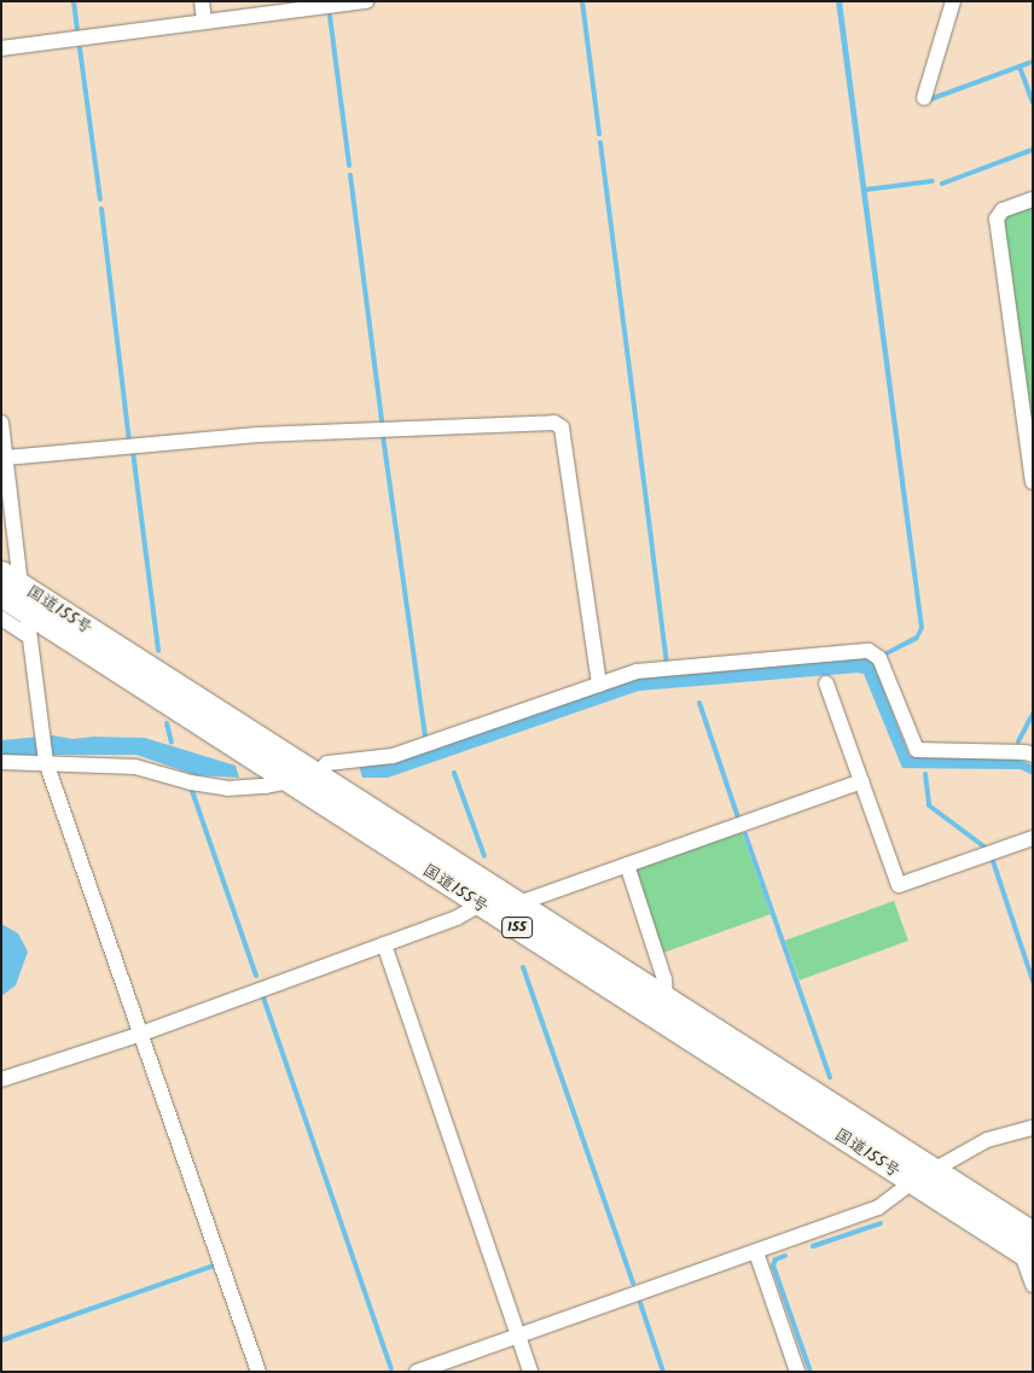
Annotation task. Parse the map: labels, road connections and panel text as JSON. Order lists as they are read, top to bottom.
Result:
{
  "streets": {
    "highway": ["国道155号", "155"]
  }
}
